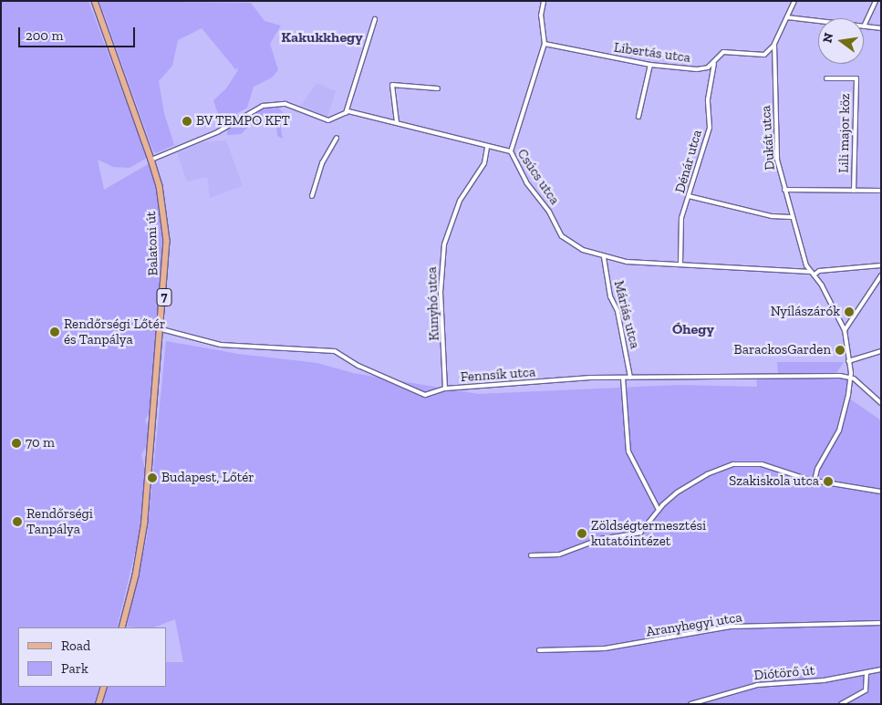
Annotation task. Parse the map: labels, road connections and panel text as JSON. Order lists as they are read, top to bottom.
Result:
{
  "streets": {
    "main road": ["Balatoni út", "7"],
    "street": [
      "Libertás utca",
      "Lili major köz",
      "Dukát utca",
      "Dénár utca",
      "Csúcs utca",
      "Kunyhó utca",
      "Máriás utca",
      "Fennsík utca",
      "Aranyhegyi utca",
      "Diótörő út"
    ]
  },
  "crossings": [
    ["Libertás utca", "Dukát utca"],
    ["Libertás utca", "Dénár utca"],
    ["Dukát utca", "Csúcs utca"],
    ["Dénár utca", "Csúcs utca"],
    ["Csúcs utca", "Balatoni út"],
    ["Csúcs utca", "Kunyhó utca"],
    ["Csúcs utca", "Máriás utca"],
    ["Balatoni út", "Fennsík utca"],
    ["Kunyhó utca", "Fennsík utca"],
    ["Máriás utca", "Fennsík utca"]
  ],
  "districts": ["Kakukkhegy", "Óhegy"],
  "places": [
    "BV TEMPO KFT",
    "Nyílászárók",
    "Rendőrségi Lőtér és Tanpálya",
    "BarackosGarden",
    "70 m",
    "Budapest, Lőtér",
    "Szakiskola utca",
    "Rendőrségi Tanpálya",
    "Zöldségtermesztési kutatóintézet"
  ],
  "legend": ["Road", "Park"],
  "scale_bar": "200 m",
  "north": "left"
}
